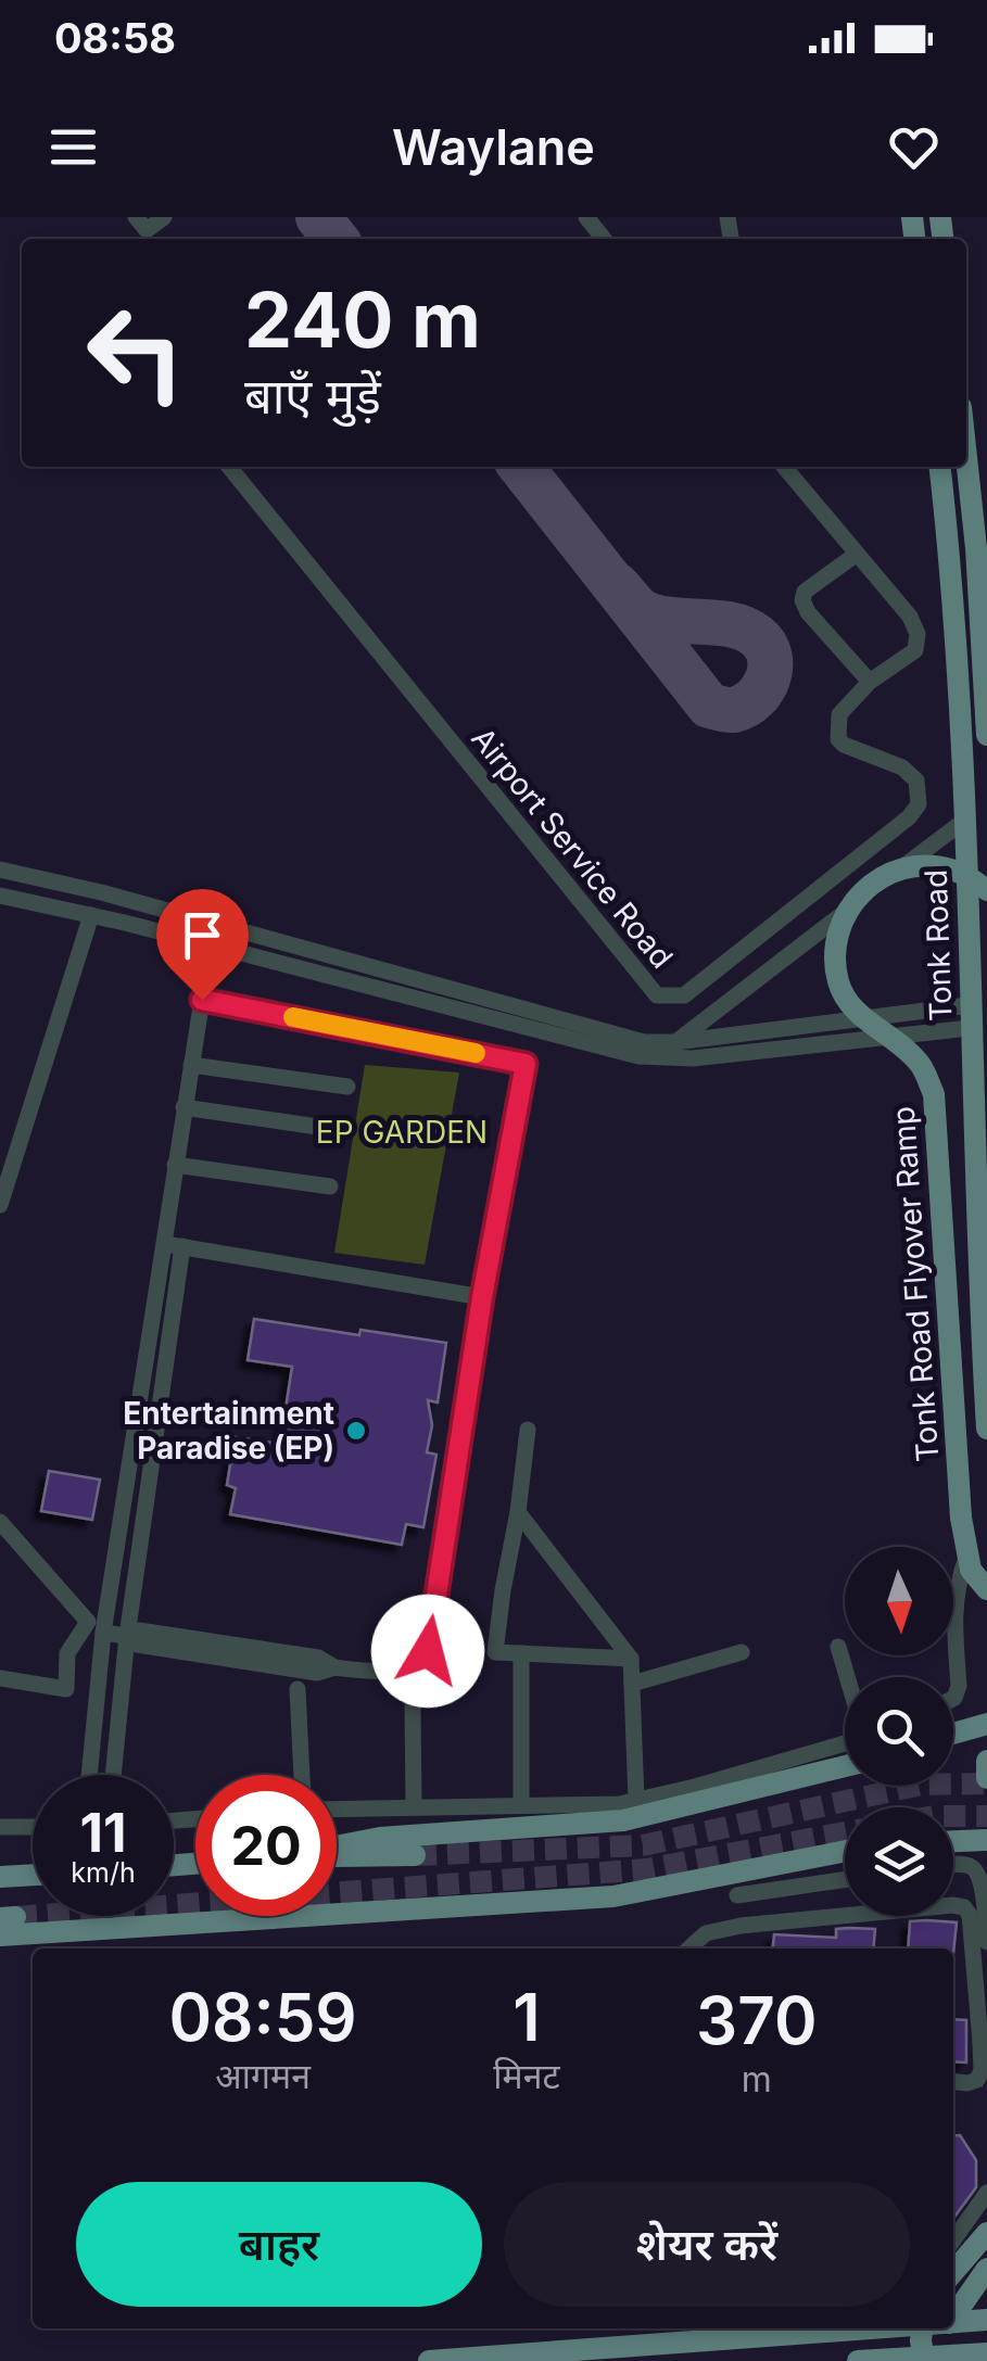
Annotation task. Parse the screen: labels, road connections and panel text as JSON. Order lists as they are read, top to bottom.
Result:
{
  "streets": {
    "main road": ["Tonk Road", "Tonk Road Flyover Ramp"],
    "street": ["Airport Service Road"]
  },
  "parks": ["EP GARDEN"],
  "places": ["Entertainment Paradise (EP)"],
  "north": "bottom",
  "page": {
    "status": "08:58",
    "header": "Waylane",
    "turn": ["240 m", "बाएँ मुड़ें"],
    "speed": "11 km/h",
    "limit": "20",
    "eta": [
      "08:59",
      "आगमन",
      "1",
      "मिनट",
      "370",
      "m"
    ],
    "buttons": ["बाहर", "शेयर करें"]
  }
}
